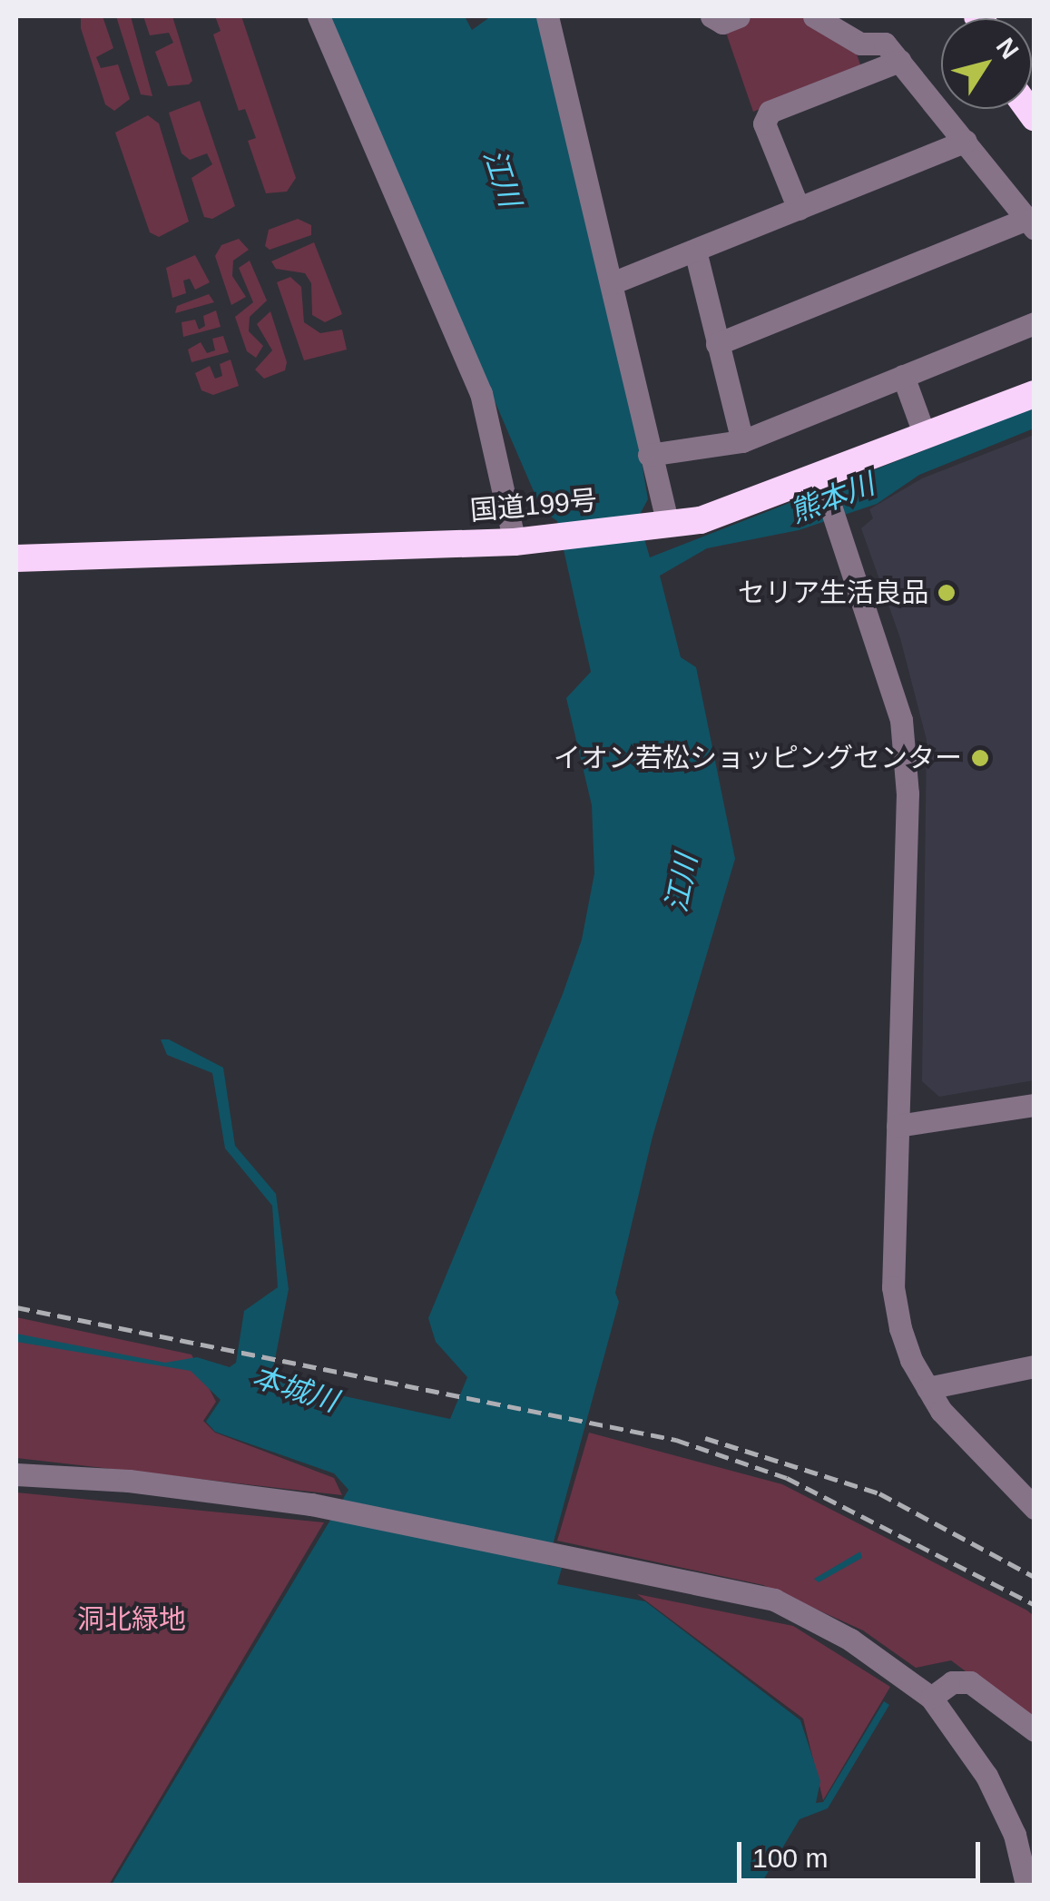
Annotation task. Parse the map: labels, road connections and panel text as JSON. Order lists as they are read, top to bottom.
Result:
{
  "streets": {
    "highway": ["国道199号"]
  },
  "water": ["江川", "熊本川", "本城川"],
  "parks": ["洞北緑地"],
  "places": ["セリア生活良品", "イオン若松ショッピングセンター"],
  "scale_bar": "100 m",
  "north": "top right"
}
